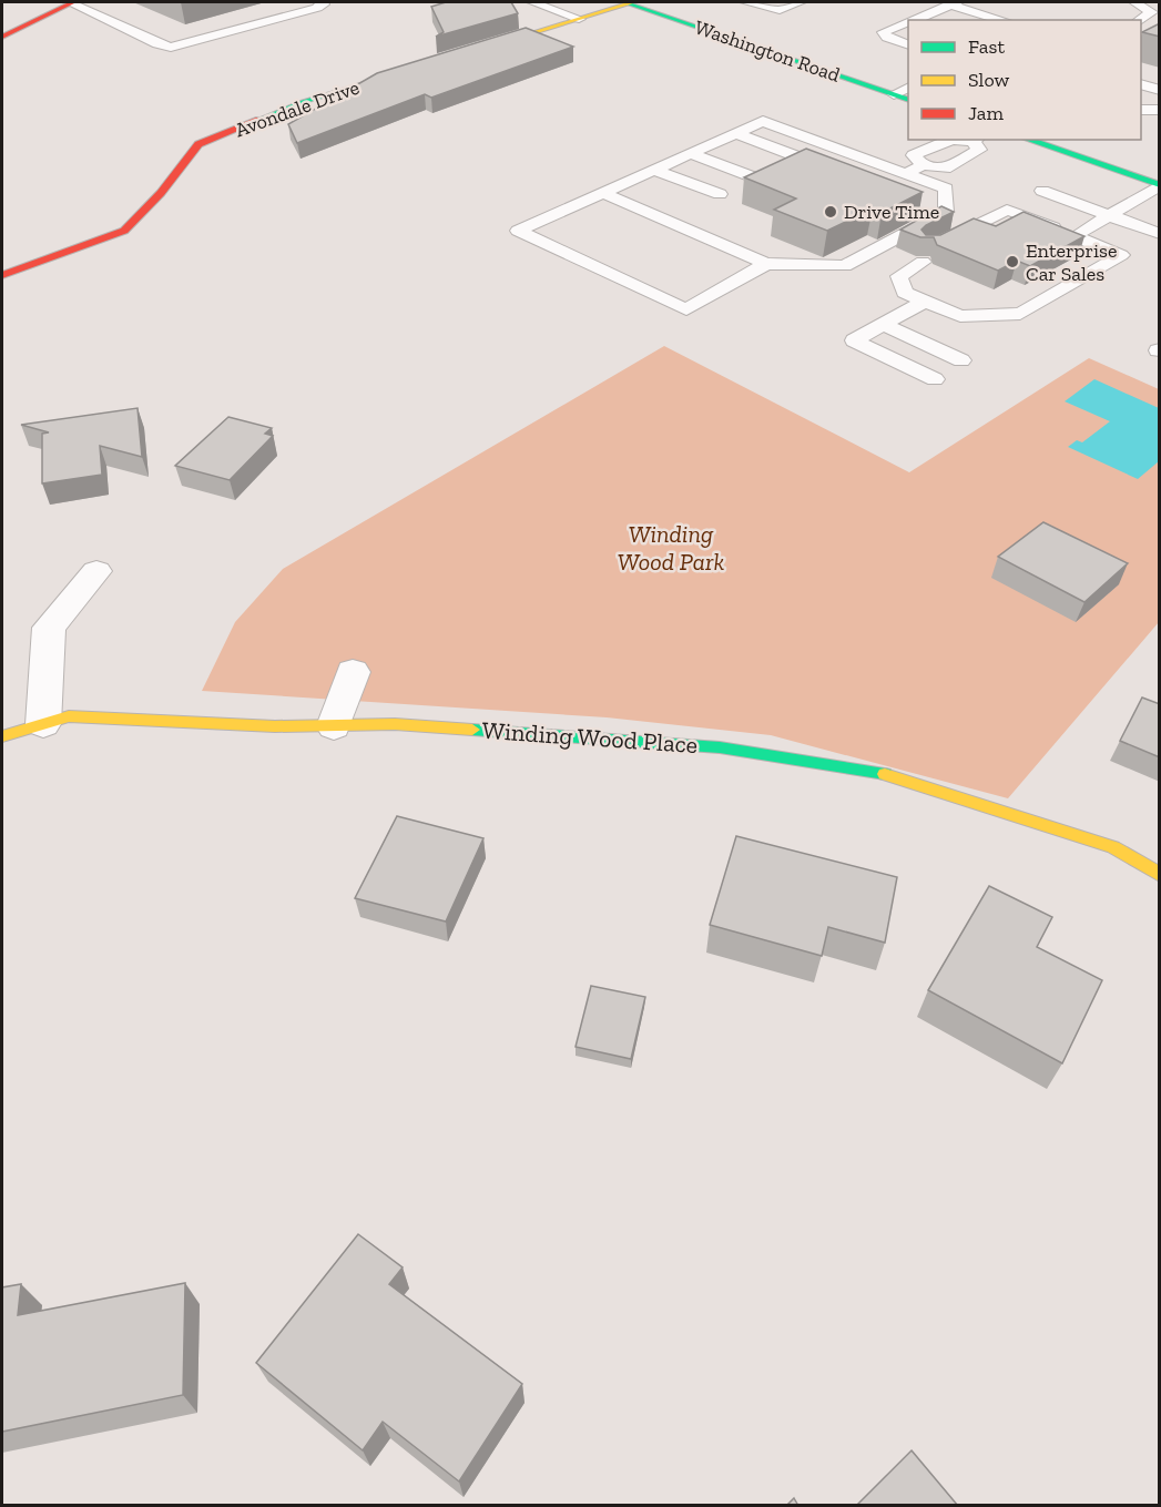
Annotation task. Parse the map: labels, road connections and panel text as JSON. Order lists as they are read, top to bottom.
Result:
{
  "streets": {
    "street": ["Washington Road", "Avondale Drive", "Winding Wood Place"]
  },
  "parks": ["Winding Wood Park"],
  "places": ["Drive Time", "Enterprise Car Sales"],
  "legend": ["Fast", "Slow", "Jam"]
}
